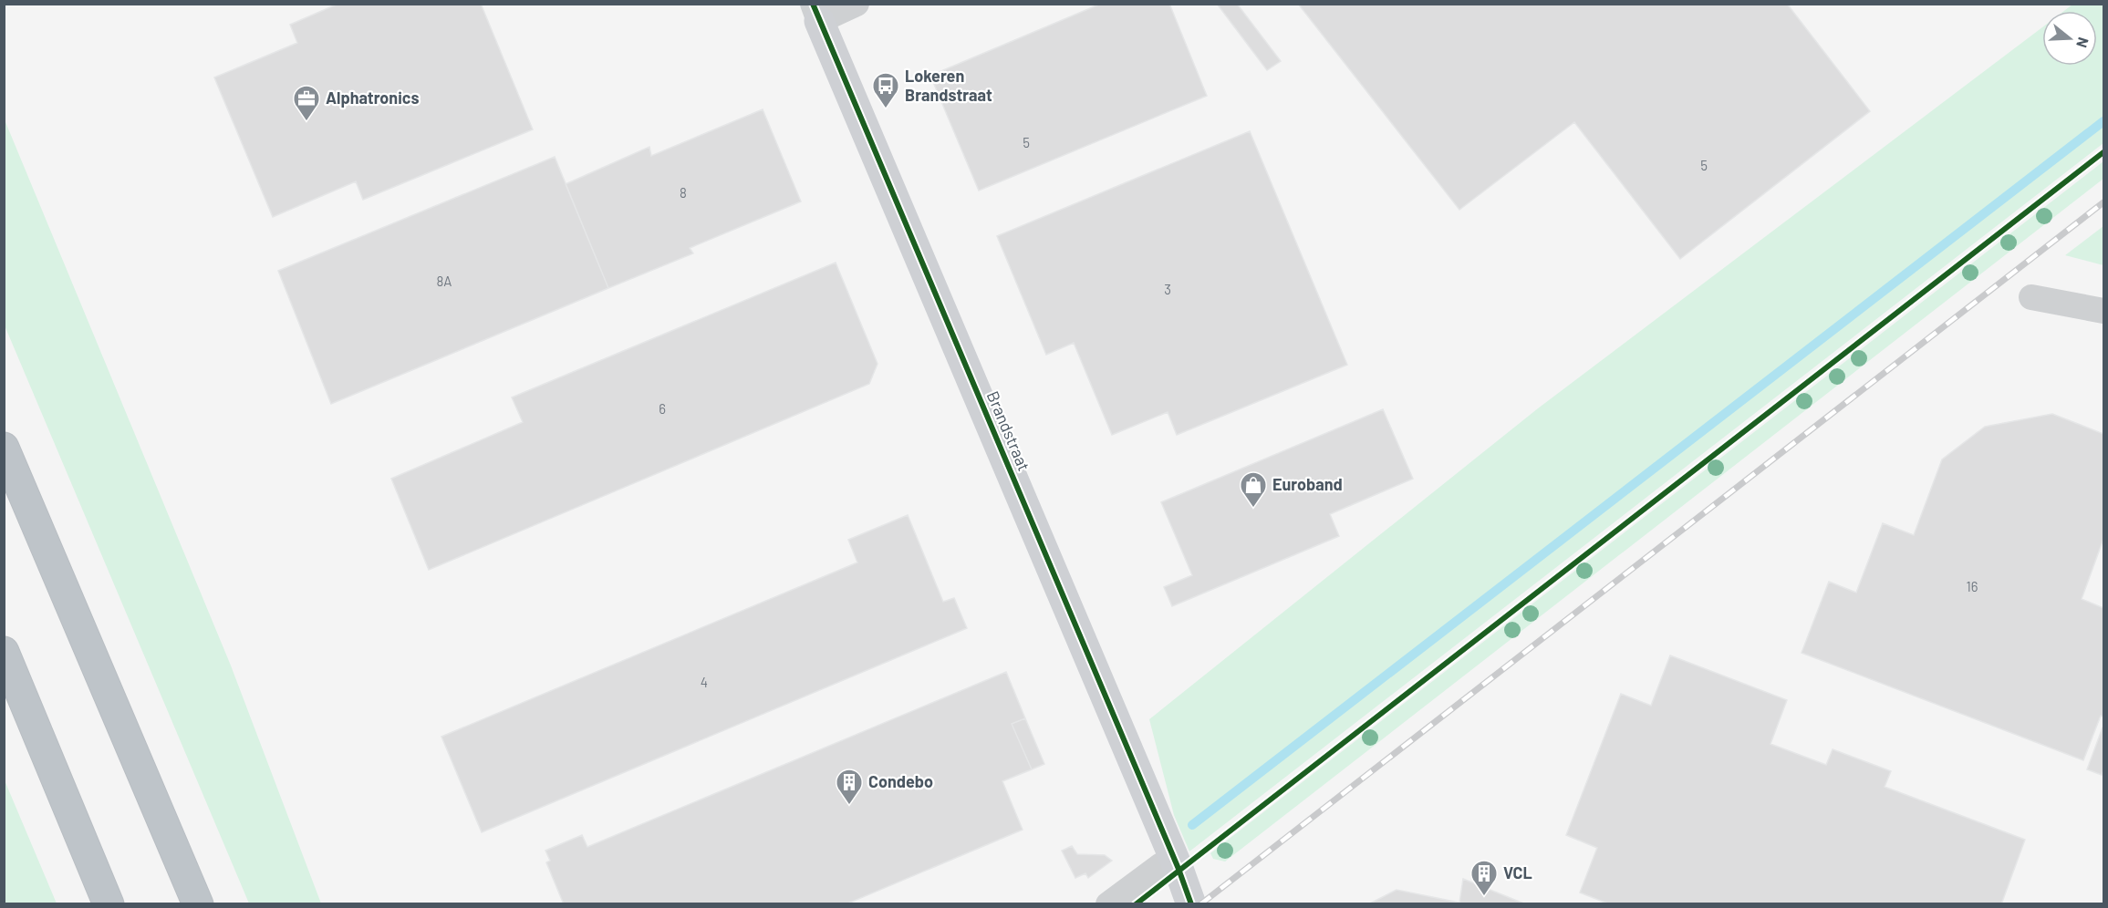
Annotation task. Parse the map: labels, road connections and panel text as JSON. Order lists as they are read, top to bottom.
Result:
{
  "streets": {
    "street": ["Brandstraat"]
  },
  "places": {
    "bus stop": ["Lokeren Brandstraat"],
    "office": ["Alphatronics"],
    "shop": ["Euroband"],
    "building": ["Condebo", "VCL"]
  },
  "house_numbers": [
    "5",
    "5",
    "8",
    "8A",
    "3",
    "6",
    "16",
    "4"
  ],
  "north": "right"
}
